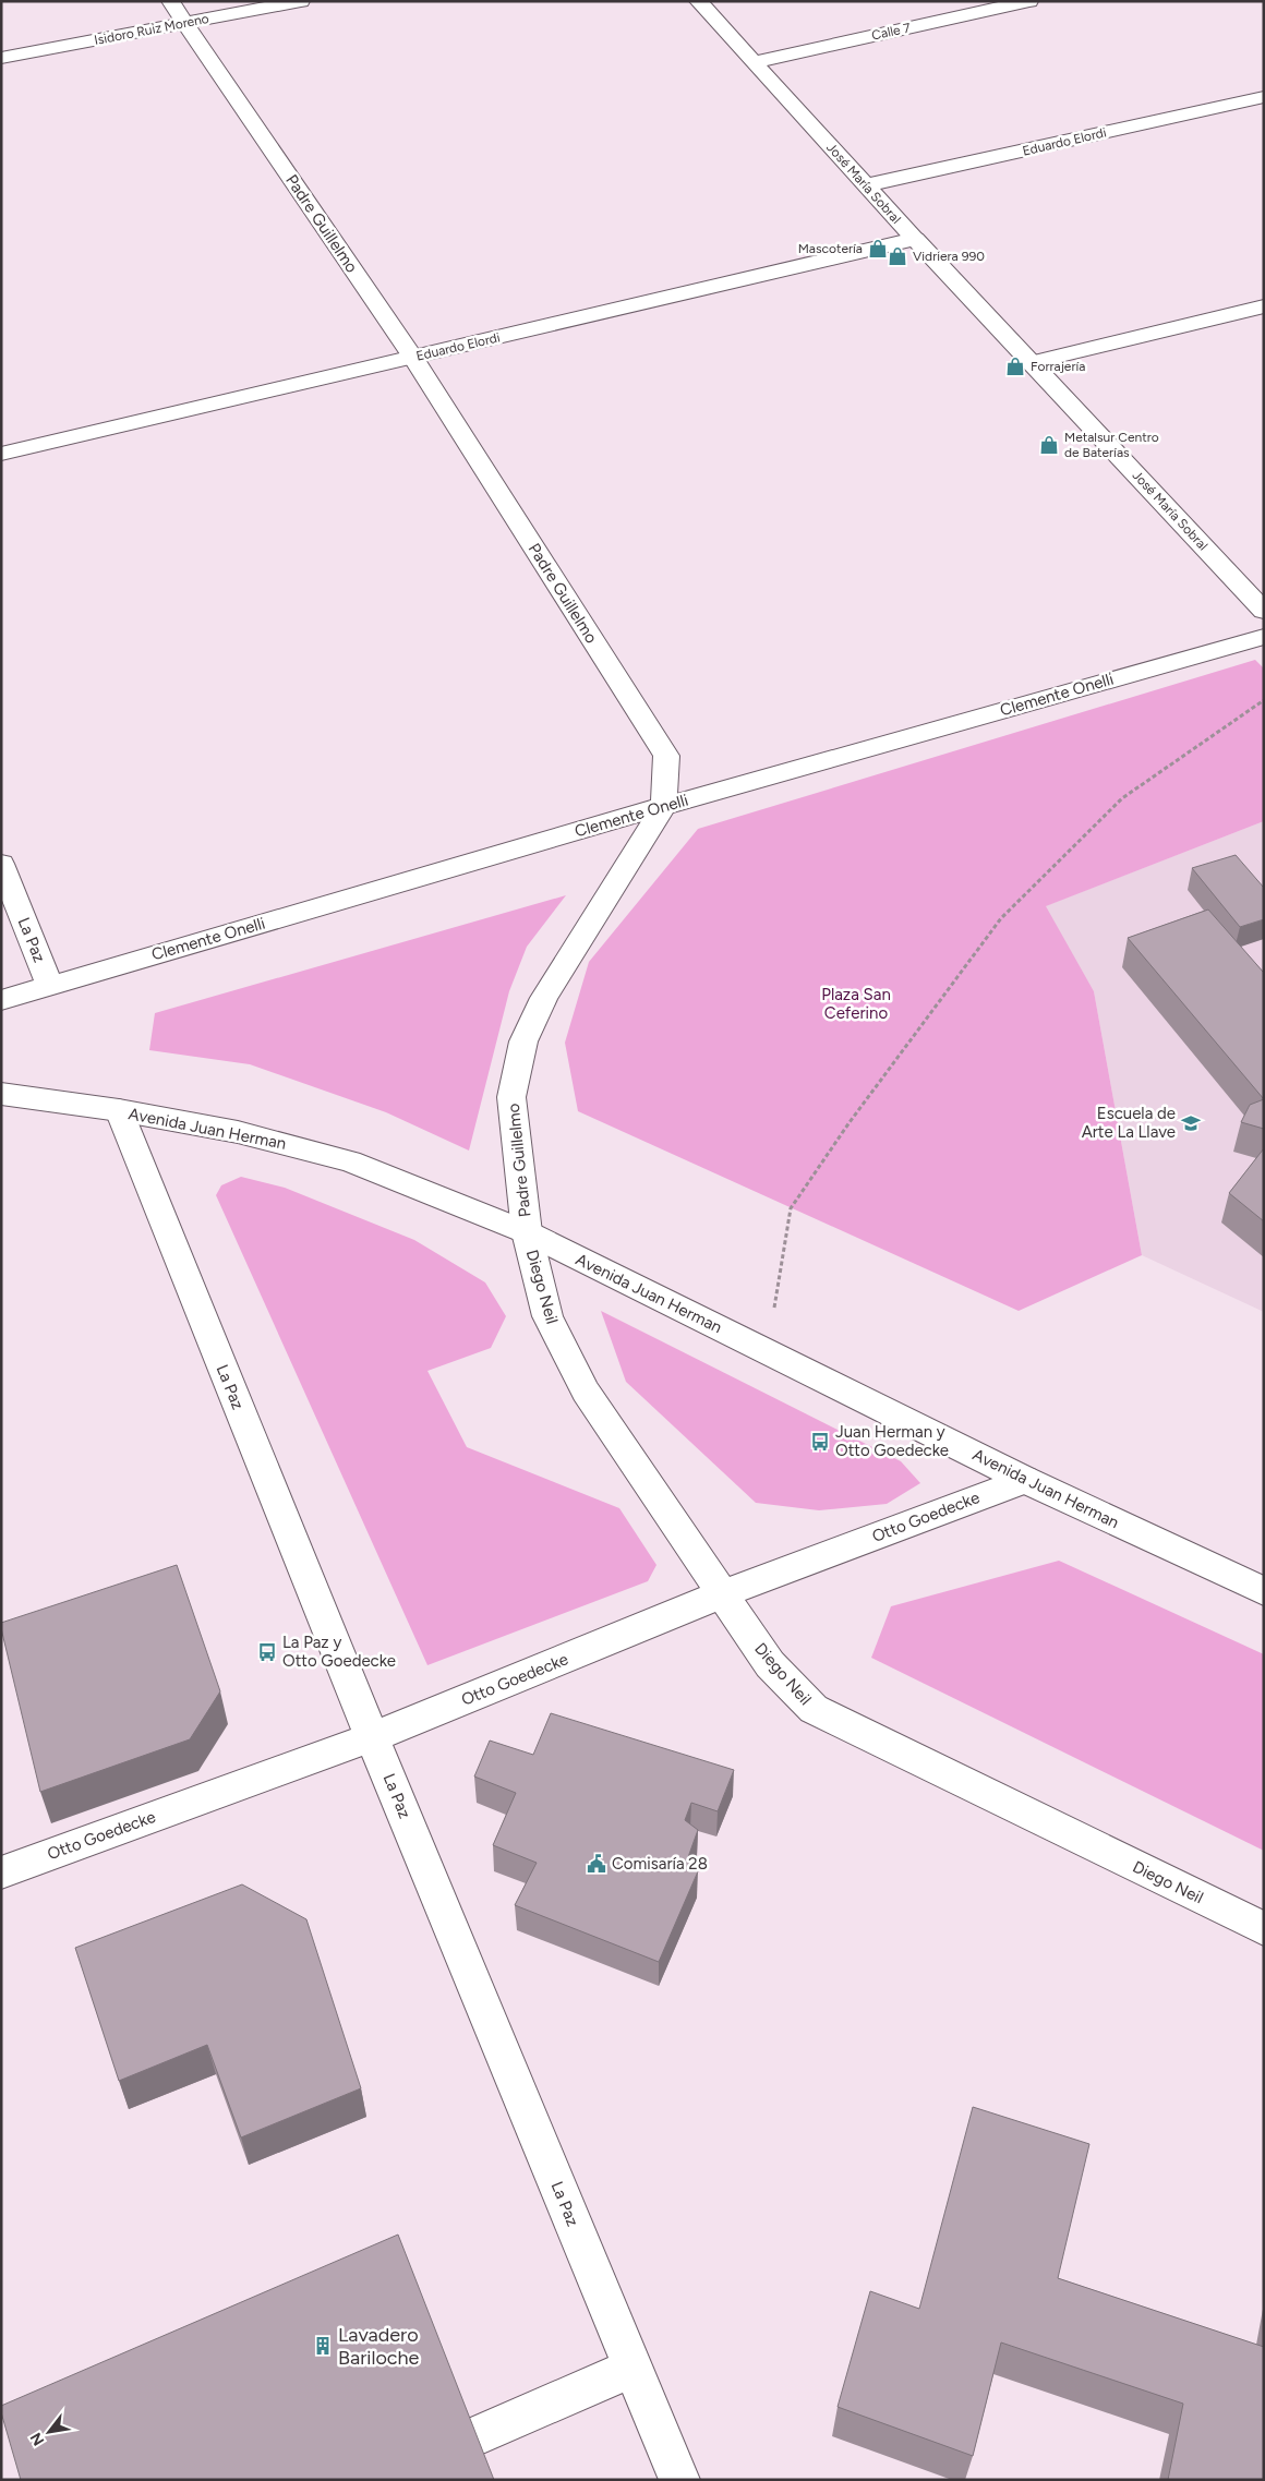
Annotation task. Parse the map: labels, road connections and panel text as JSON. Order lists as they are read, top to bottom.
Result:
{
  "streets": {
    "street": [
      "Isidoro Ruiz Moreno",
      "Calle 7",
      "Eduardo Elordi",
      "José María Sobral",
      "Padre Guillelmo",
      "Clemente Onelli",
      "La Paz",
      "Avenida Juan Herman",
      "Diego Neil",
      "Otto Goedecke"
    ]
  },
  "crossings": [
    ["Isidoro Ruiz Moreno", "Padre Guillelmo"],
    ["Calle 7", "José María Sobral"],
    ["Eduardo Elordi", "José María Sobral"],
    ["Eduardo Elordi", "Padre Guillelmo"],
    ["Padre Guillelmo", "Clemente Onelli"],
    ["Padre Guillelmo", "Avenida Juan Herman"],
    ["Padre Guillelmo", "Diego Neil"],
    ["Clemente Onelli", "La Paz"],
    ["La Paz", "Avenida Juan Herman"],
    ["La Paz", "Otto Goedecke"],
    ["Avenida Juan Herman", "Diego Neil"],
    ["Avenida Juan Herman", "Otto Goedecke"],
    ["Diego Neil", "Otto Goedecke"]
  ],
  "parks": ["Plaza San Ceferino"],
  "places": {
    "shop": [
      "Mascotería",
      "Vidriera 990",
      "Forrajería",
      "Metalsur Centro de Baterías"
    ],
    "school or university": ["Escuela de Arte La Llave"],
    "bus stop": ["Juan Herman y Otto Goedecke", "La Paz y Otto Goedecke"],
    "public building": ["Comisaría 28"],
    "building": ["Lavadero Bariloche"]
  },
  "north": "bottom left"
}
